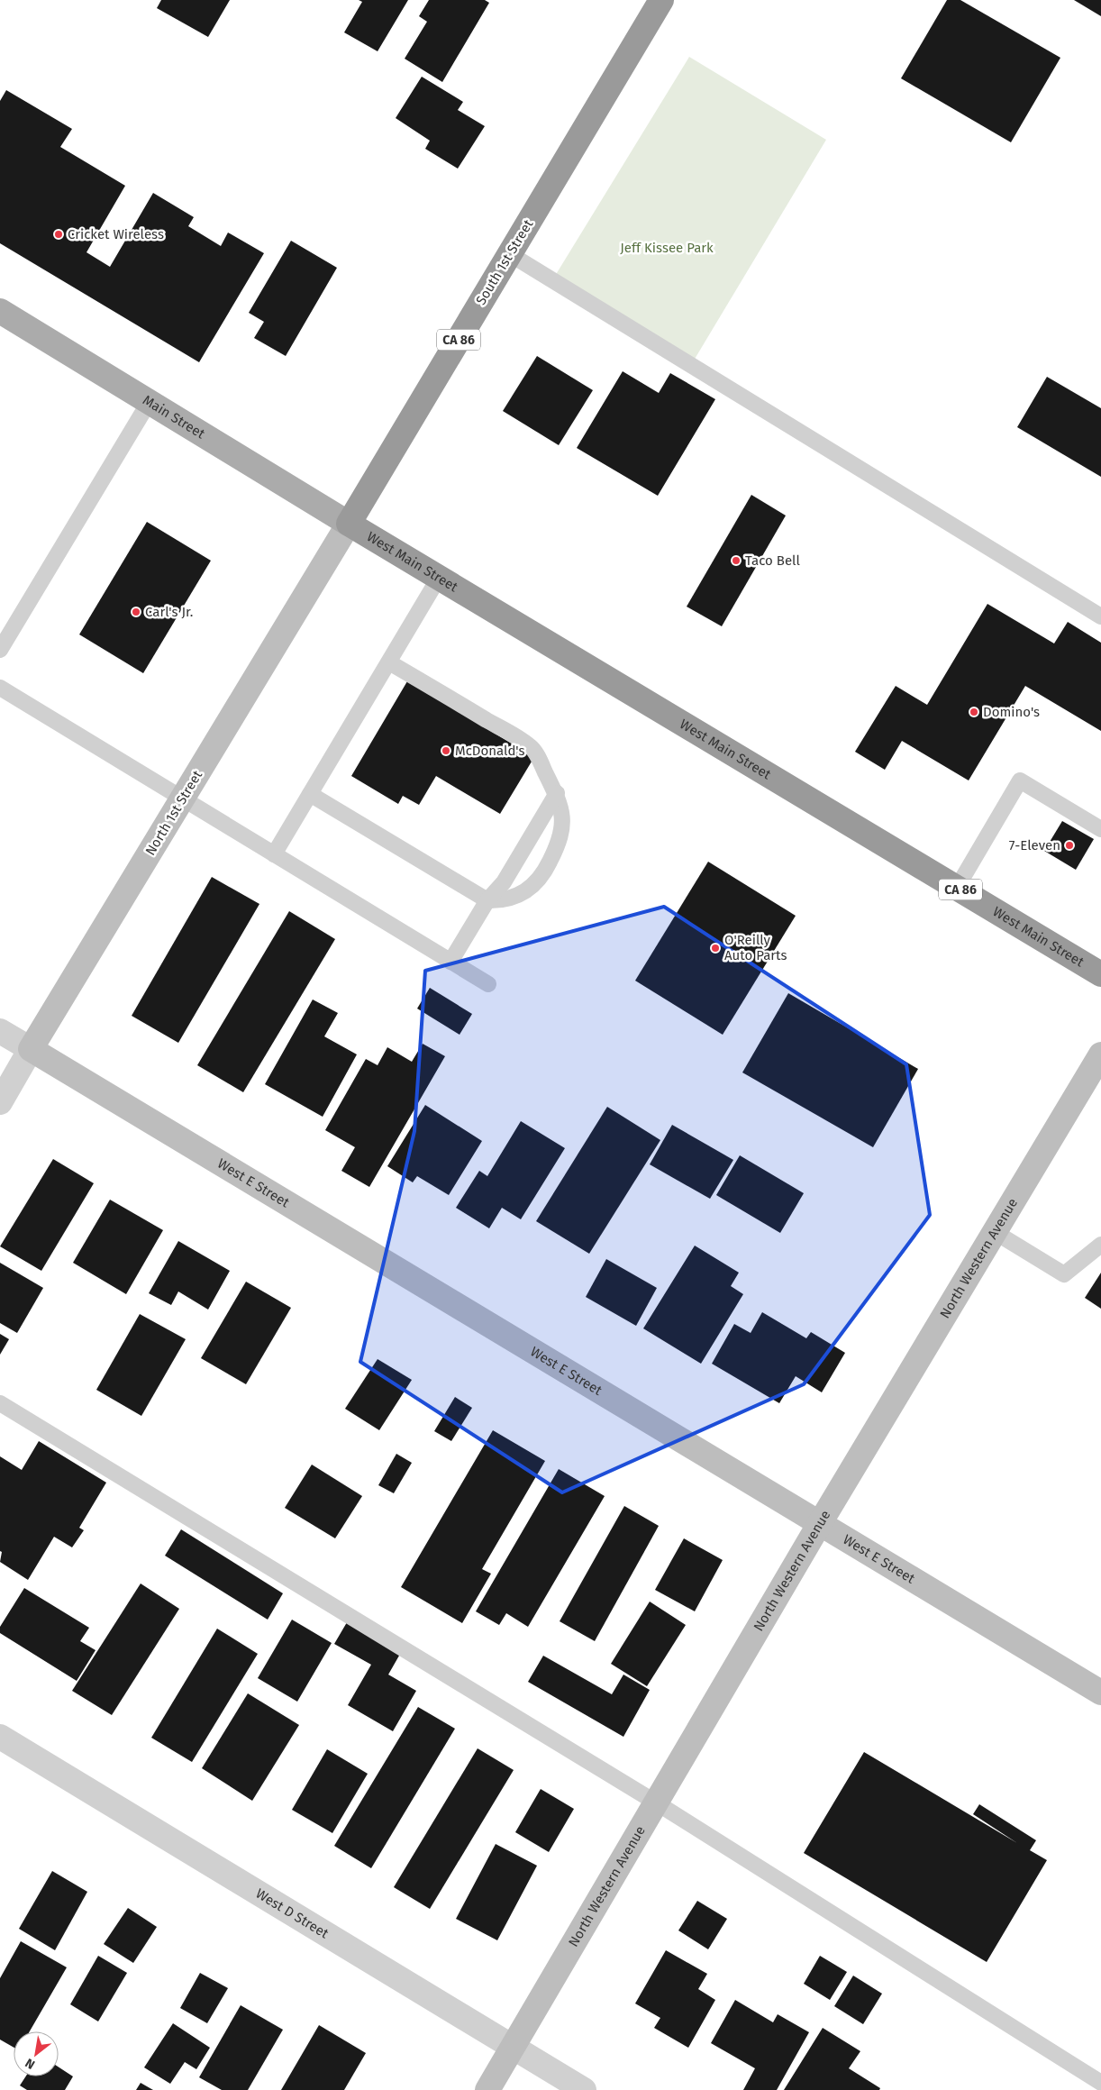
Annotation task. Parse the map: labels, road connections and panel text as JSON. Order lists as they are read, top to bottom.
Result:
{
  "streets": {
    "highway": ["South 1st Street", "CA 86", "West Main Street"],
    "main road": ["Main Street"],
    "street": [
      "North 1st Street",
      "West E Street",
      "North Western Avenue",
      "West D Street"
    ]
  },
  "crossings": [
    ["South 1st Street", "Main Street"],
    ["South 1st Street", "West Main Street"],
    ["South 1st Street", "North 1st Street"],
    ["Main Street", "West Main Street"],
    ["Main Street", "North 1st Street"],
    ["West Main Street", "North 1st Street"],
    ["North 1st Street", "West E Street"],
    ["West E Street", "North Western Avenue"],
    ["North Western Avenue", "West D Street"]
  ],
  "parks": ["Jeff Kissee Park"],
  "places": [
    "Cricket Wireless",
    "Taco Bell",
    "Carl's Jr.",
    "Domino's",
    "McDonald's",
    "7-Eleven",
    "O'Reilly Auto Parts"
  ],
  "north": "bottom left"
}
